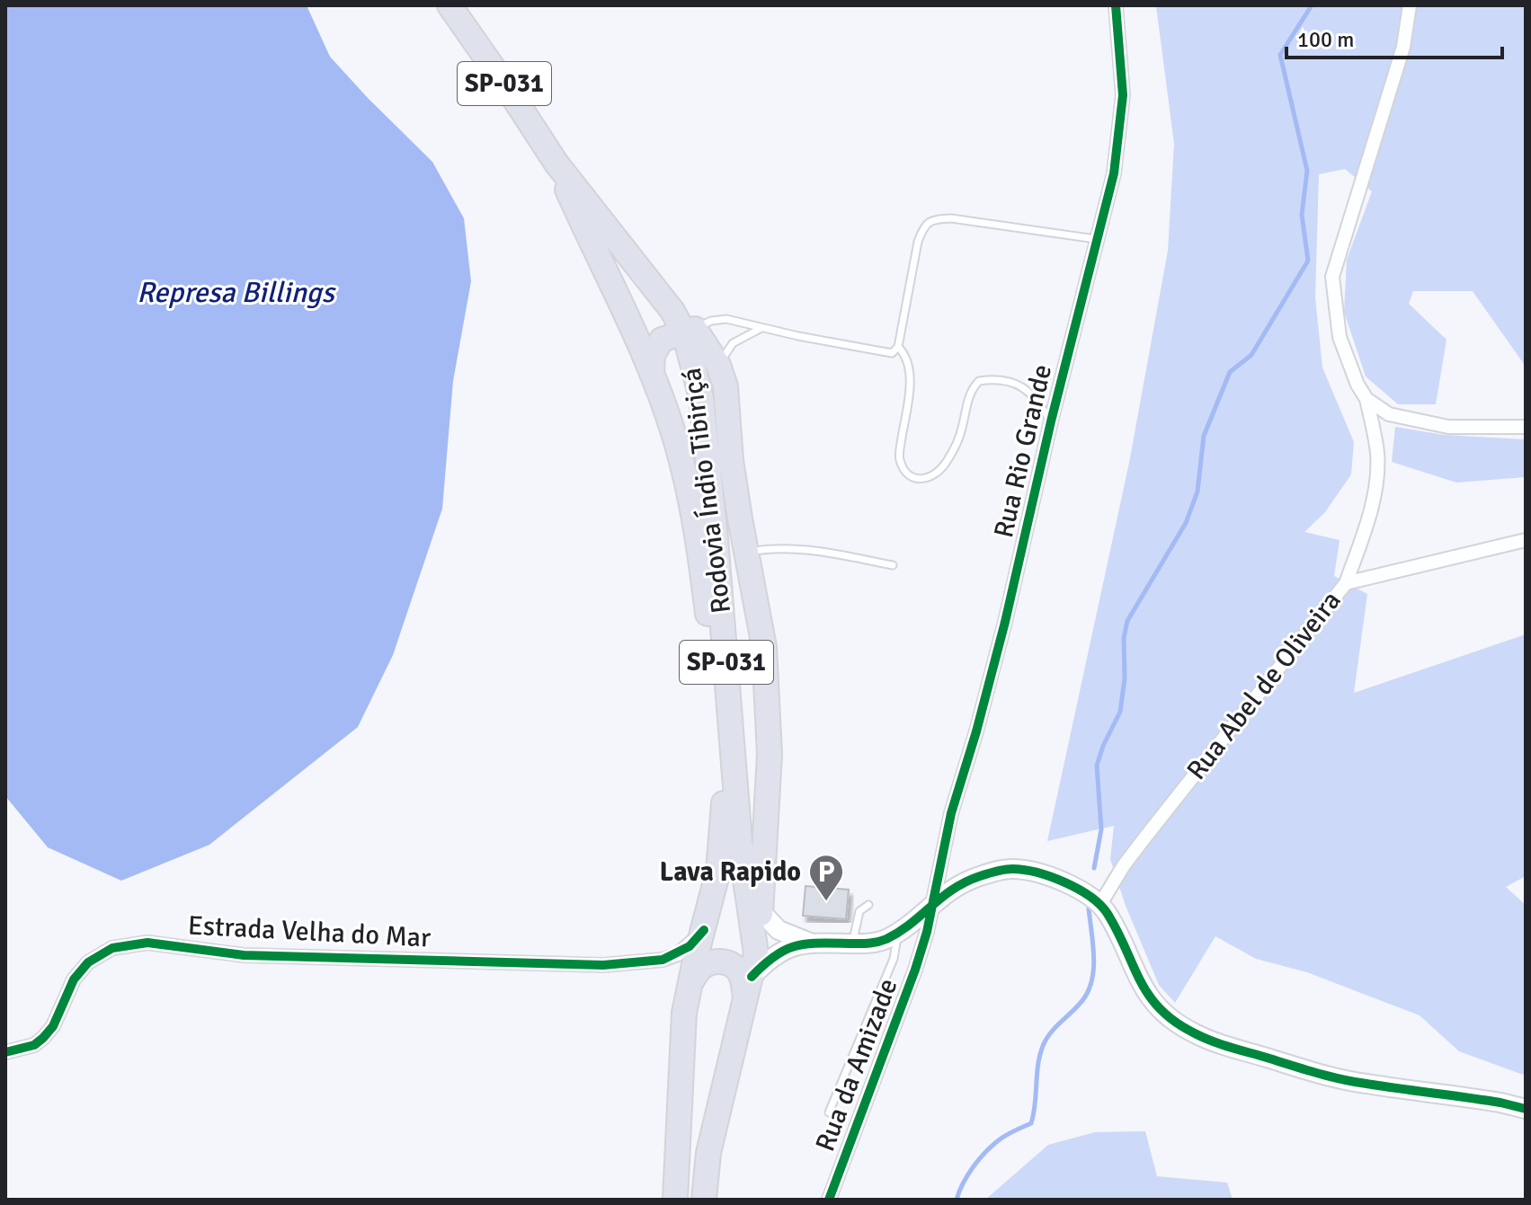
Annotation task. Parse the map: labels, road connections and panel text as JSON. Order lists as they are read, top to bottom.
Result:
{
  "streets": {
    "highway": ["SP-031", "Rodovia Índio Tibiriçá"],
    "street": [
      "Rua Rio Grande",
      "Rua Abel de Oliveira",
      "Estrada Velha do Mar",
      "Rua da Amizade"
    ]
  },
  "crossings": [
    ["Rua Rio Grande", "Rua da Amizade"]
  ],
  "water": ["Represa Billings"],
  "places": {
    "parking": ["Lava Rapido"]
  },
  "scale_bar": "100 m"
}
